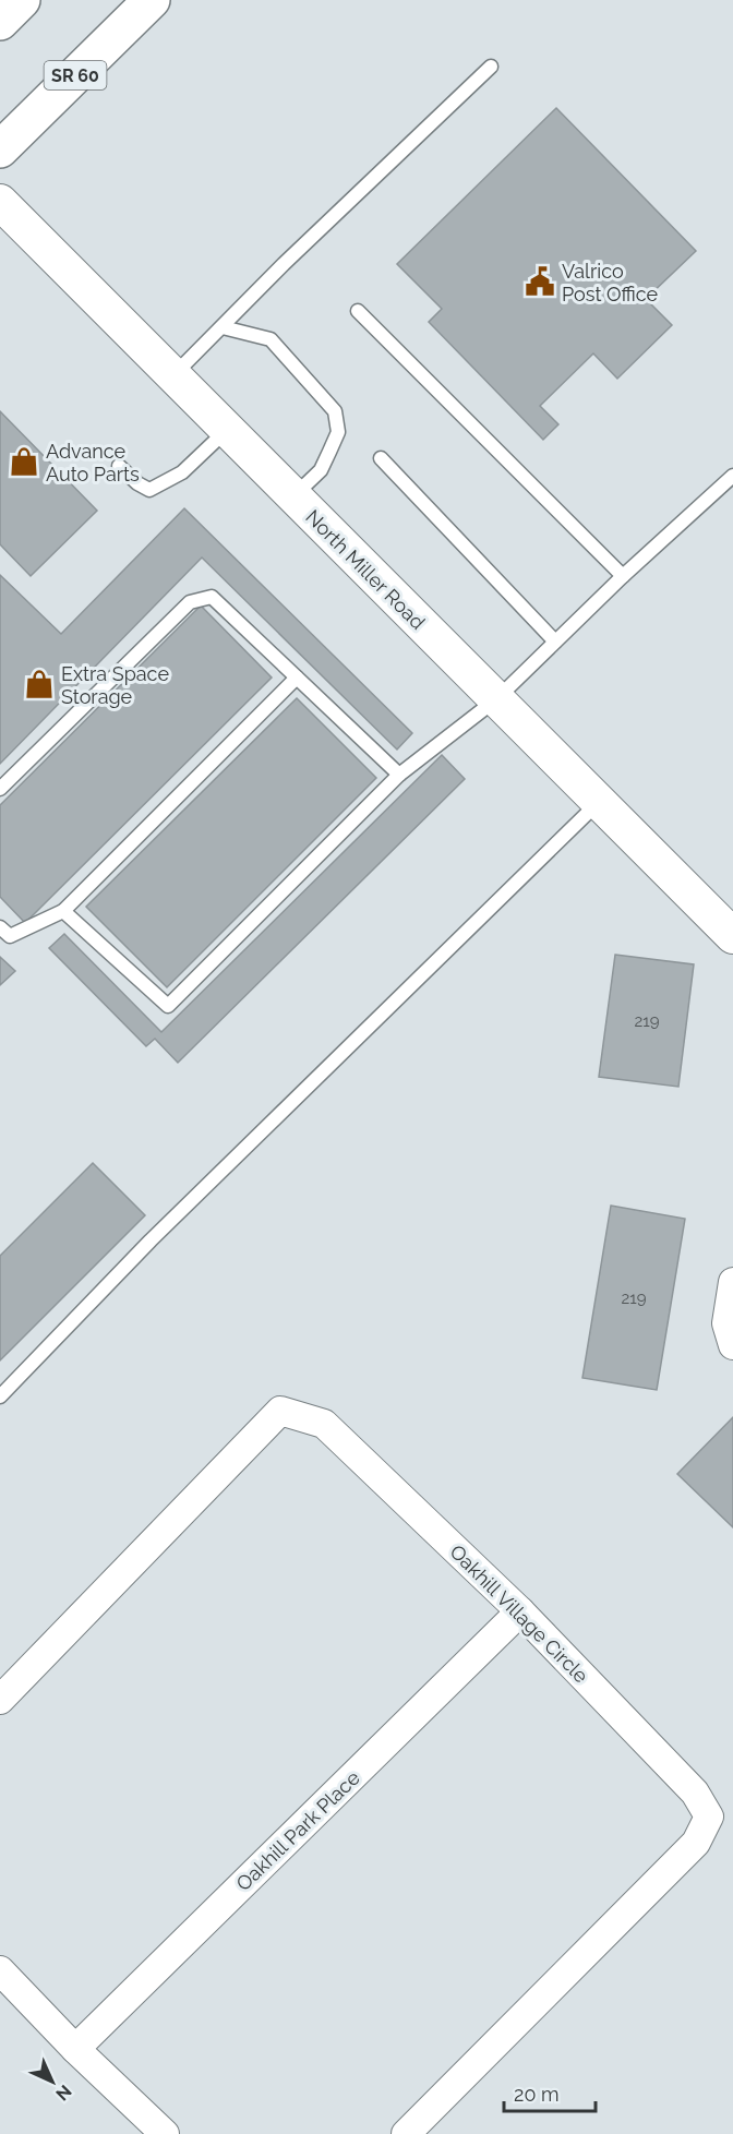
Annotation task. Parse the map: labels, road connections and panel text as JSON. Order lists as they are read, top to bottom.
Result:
{
  "streets": {
    "highway": ["SR 60"],
    "street": ["North Miller Road", "Oakhill Village Circle", "Oakhill Park Place"]
  },
  "crossings": [
    ["Oakhill Village Circle", "Oakhill Park Place"]
  ],
  "places": {
    "public building": ["Valrico Post Office"],
    "shop": ["Advance Auto Parts", "Extra Space Storage"]
  },
  "house_numbers": ["219", "219"],
  "scale_bar": "20 m",
  "north": "bottom right"
}
